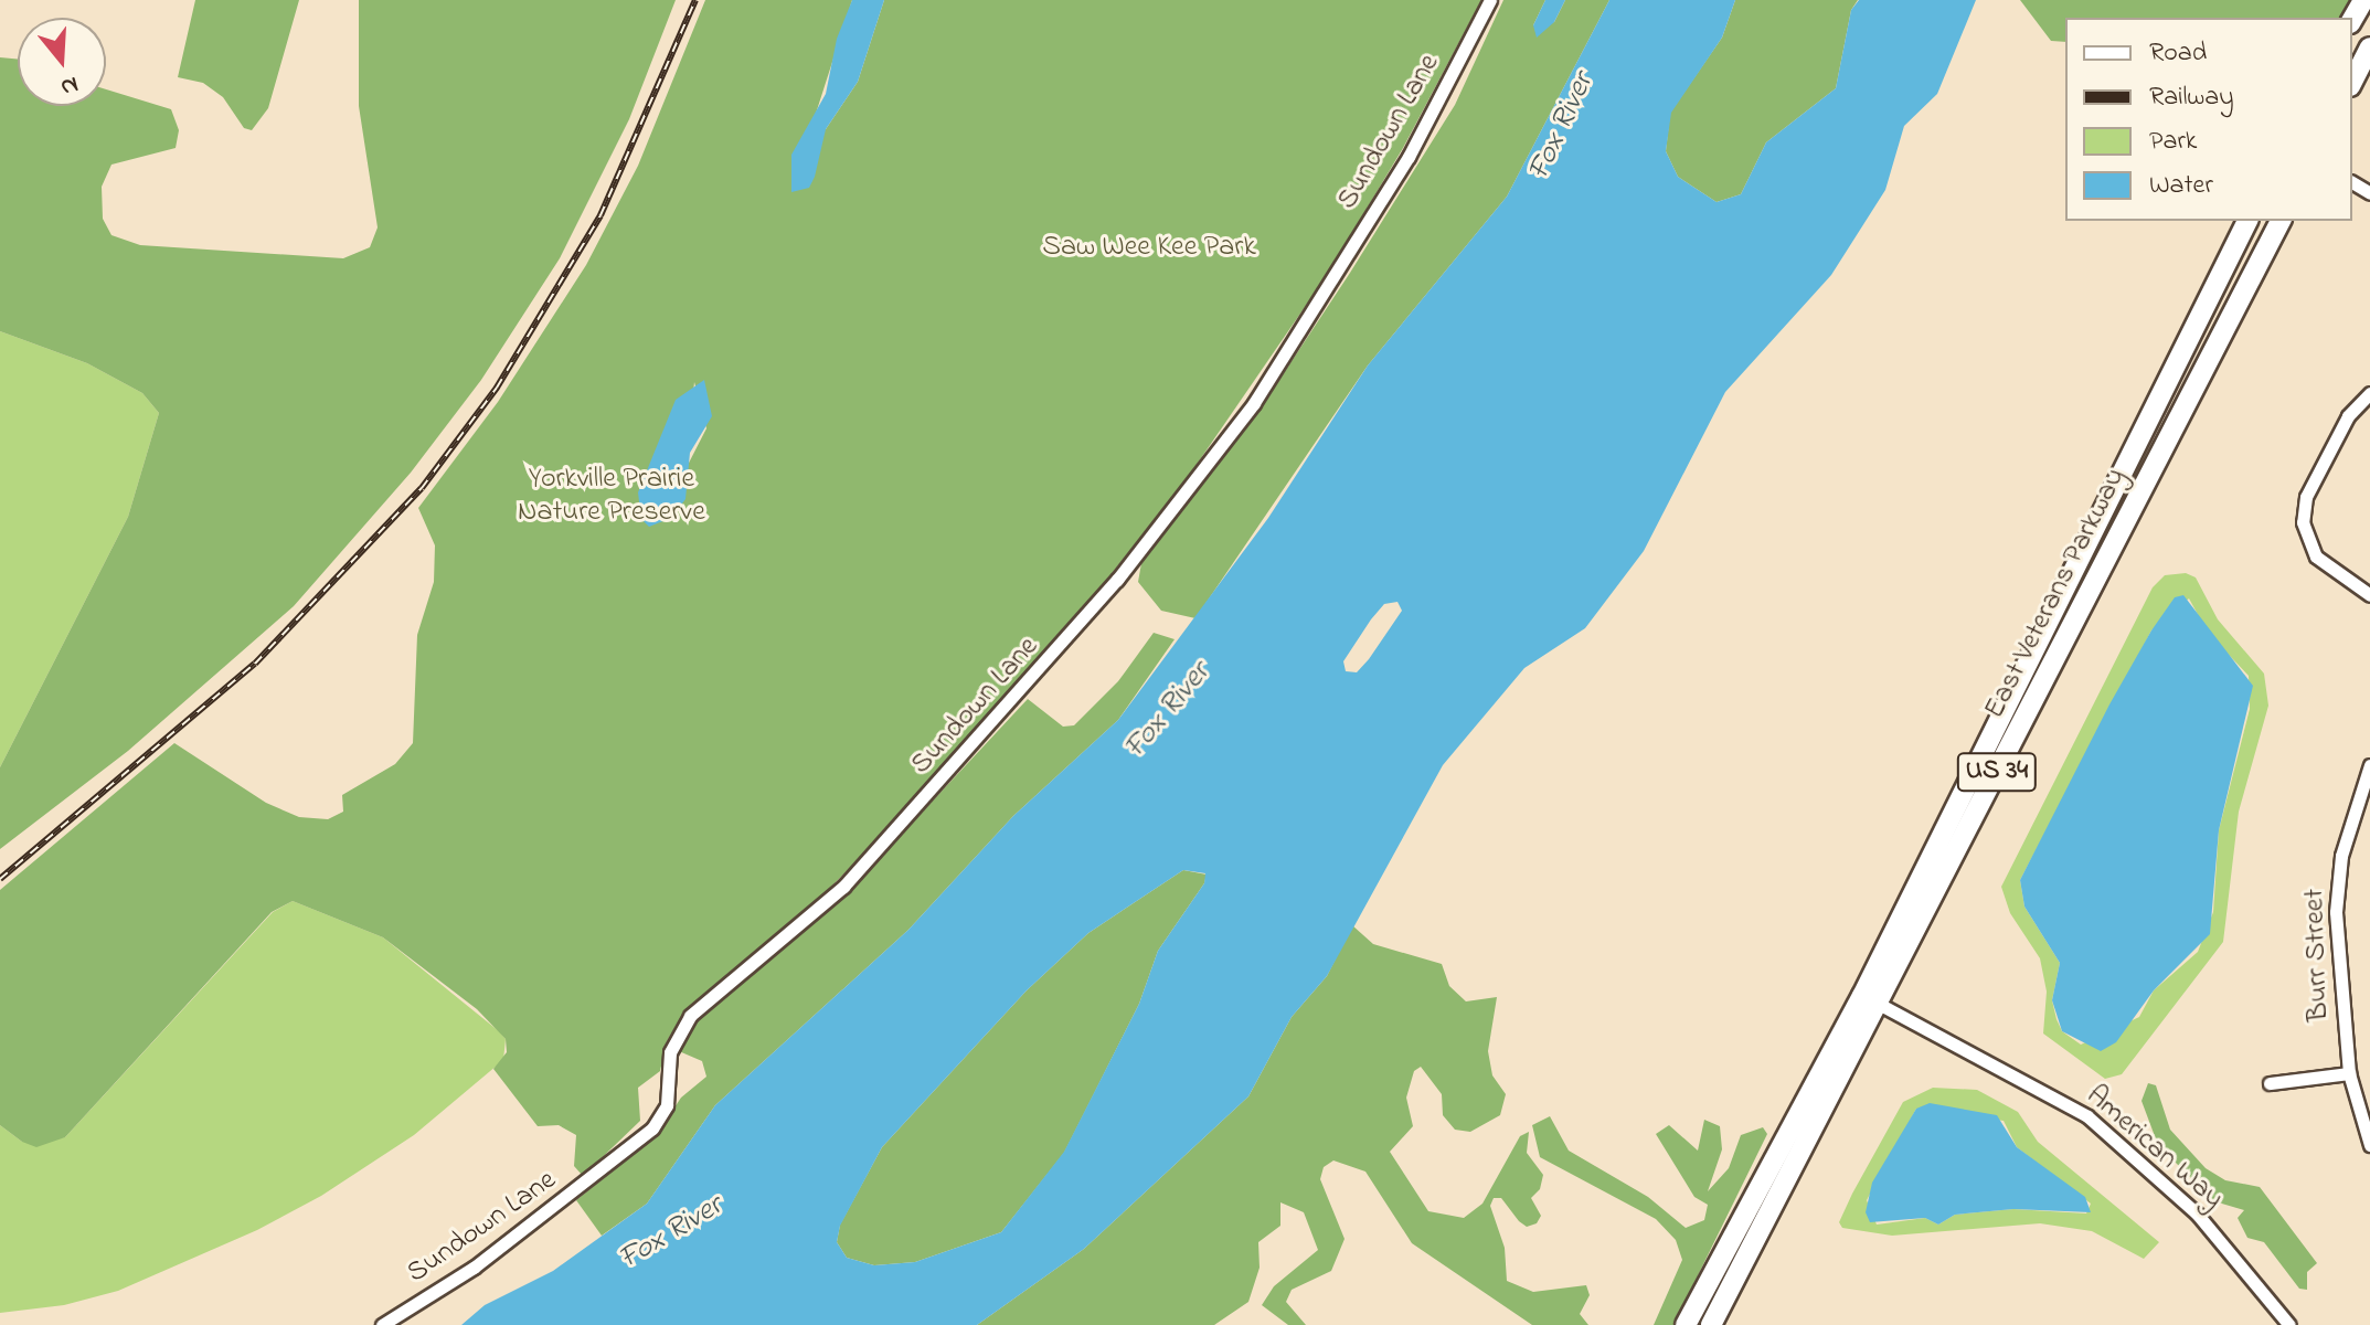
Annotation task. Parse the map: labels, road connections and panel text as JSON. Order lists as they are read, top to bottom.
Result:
{
  "streets": {
    "main road": ["East Veterans Parkway", "US 34"],
    "street": ["Sundown Lane", "Burr Street", "American Way"]
  },
  "crossings": [
    ["East Veterans Parkway", "American Way"]
  ],
  "water": ["Fox River"],
  "parks": ["Saw Wee Kee Park", "Yorkville Prairie Nature Preserve"],
  "legend": [
    "Road",
    "Railway",
    "Park",
    "Water"
  ],
  "north": "bottom"
}
